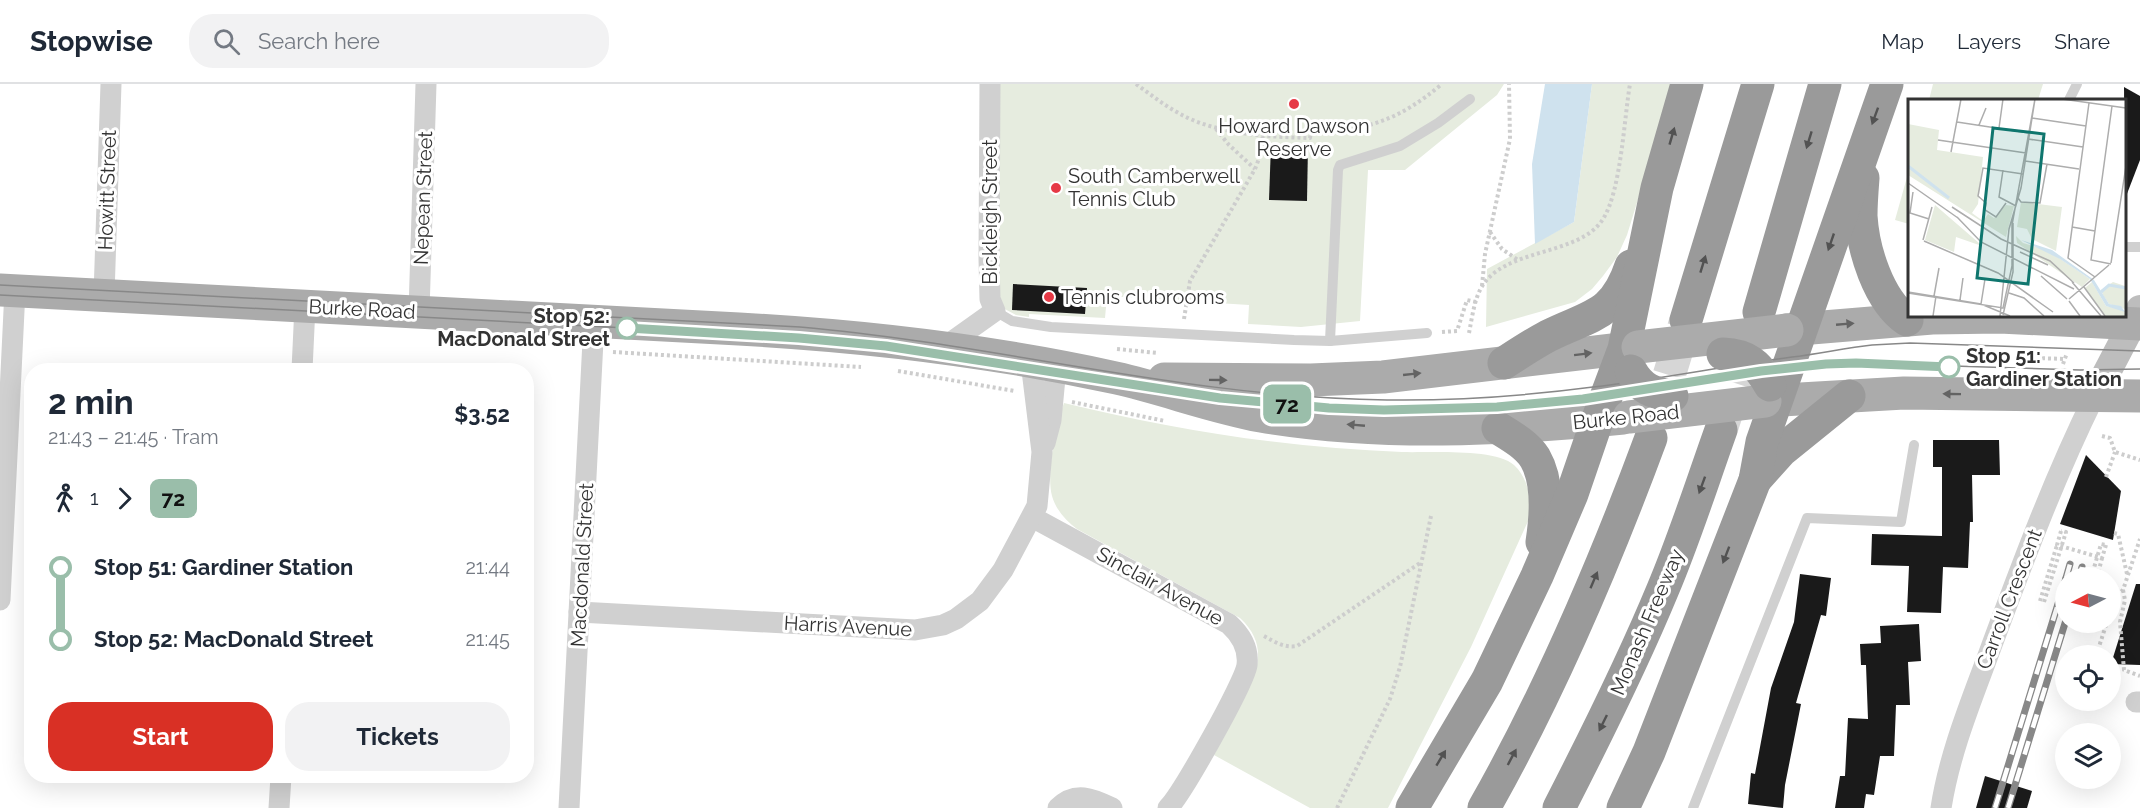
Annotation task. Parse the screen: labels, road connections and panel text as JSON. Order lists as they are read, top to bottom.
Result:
{
  "streets": {
    "highway": ["Monash Freeway"],
    "main road": ["Burke Road"],
    "street": [
      "Howitt Street",
      "Nepean Street",
      "Bickleigh Street",
      "Macdonald Street",
      "Sinclair Avenue",
      "Carroll Crescent",
      "Harris Avenue"
    ]
  },
  "crossings": [
    ["Howitt Street", "Burke Road"],
    ["Nepean Street", "Burke Road"],
    ["Bickleigh Street", "Burke Road"],
    ["Burke Road", "Macdonald Street"],
    ["Burke Road", "Carroll Crescent"],
    ["Burke Road", "Monash Freeway"],
    ["Burke Road", "Harris Avenue"],
    ["Macdonald Street", "Harris Avenue"],
    ["Sinclair Avenue", "Harris Avenue"]
  ],
  "places": [
    "Howard Dawson Reserve",
    "South Camberwell Tennis Club",
    "Tennis clubrooms",
    "Stop 52: MacDonald Street",
    "Stop 51: Gardiner Station"
  ],
  "lines": ["tram line 72"],
  "north": "left",
  "page": {
    "header": "Stopwise",
    "search": "Search here",
    "nav": ["Map", "Layers", "Share"],
    "on_map": "72",
    "heading": ["2 min", "21:43 – 21:45 · Tram", "$3.52"],
    "legs": ["1", "72"],
    "list": [
      {
        "name": "Stop 51: Gardiner Station",
        "value": "21:44"
      },
      {
        "name": "Stop 52: MacDonald Street",
        "value": "21:45"
      }
    ],
    "buttons": ["Start", "Tickets"]
  }
}
